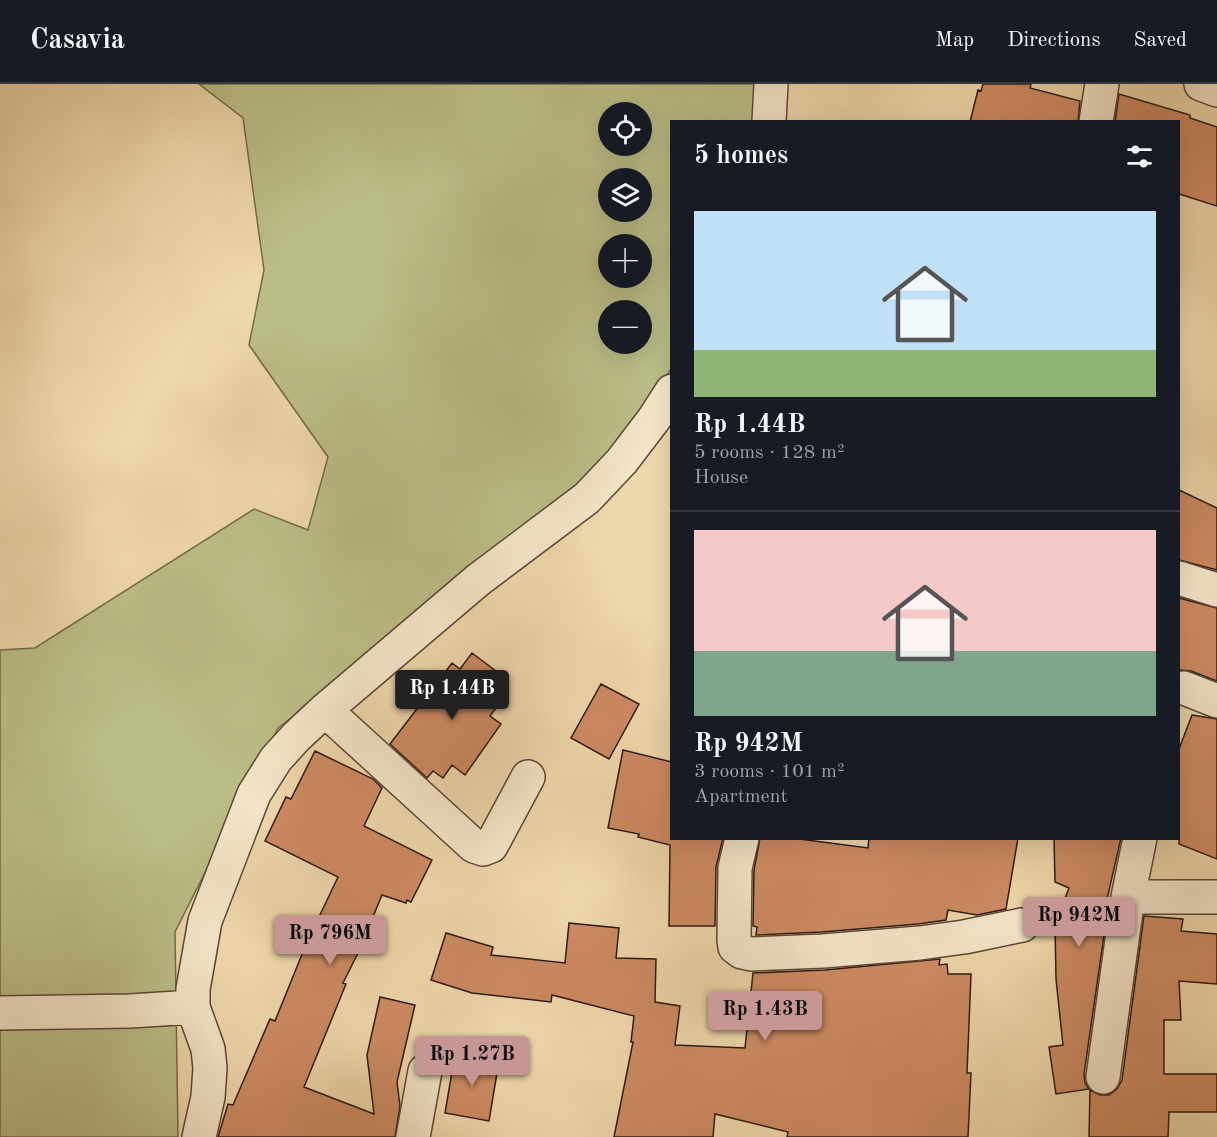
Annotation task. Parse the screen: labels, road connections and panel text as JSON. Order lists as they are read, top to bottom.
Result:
{
  "page": {
    "header": "Casavia",
    "nav": ["Map", "Directions", "Saved"],
    "map_buttons": ["+", "−"],
    "heading": "5 homes",
    "list": [
      {
        "name": "Rp 1.44B",
        "note": "5 rooms · 128 m² · House"
      },
      {
        "name": "Rp 942M",
        "note": "3 rooms · 101 m² · Apartment"
      }
    ],
    "price": [
      "Rp 1.44B",
      "Rp 942M",
      "Rp 796M",
      "Rp 1.43B",
      "Rp 1.27B"
    ]
  }
}
